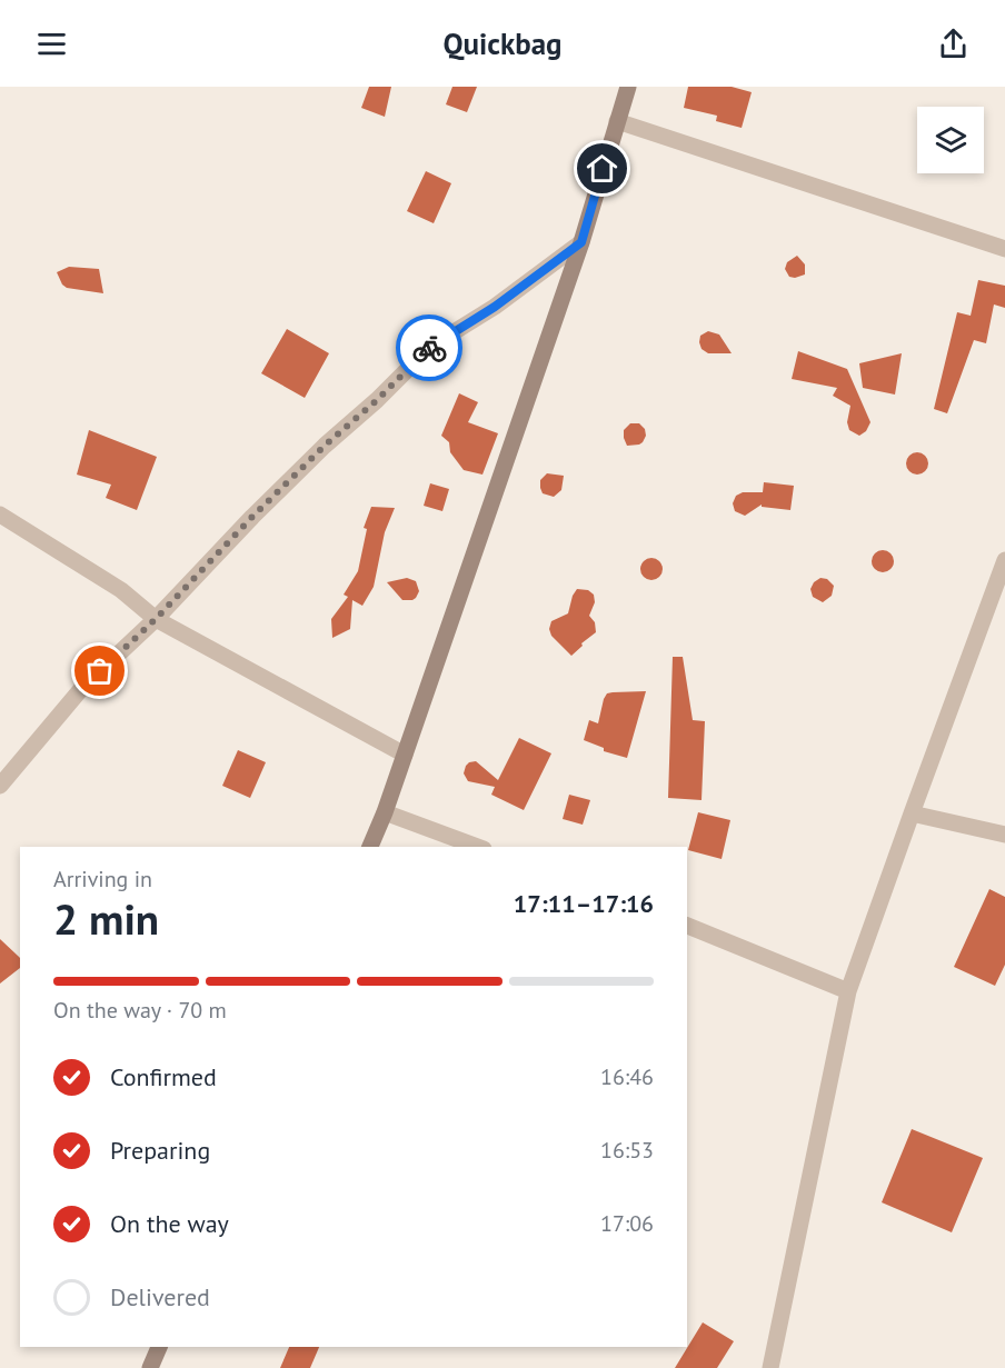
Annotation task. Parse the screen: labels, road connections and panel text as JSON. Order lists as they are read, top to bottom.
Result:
{
  "page": {
    "header": "Quickbag",
    "heading": ["2 min", "Arriving in", "17:11–17:16"],
    "bar": "On the way · 70 m",
    "list": [
      ["Confirmed", "16:46"],
      ["Preparing", "16:53"],
      ["On the way", "17:06"],
      "Delivered"
    ]
  }
}
